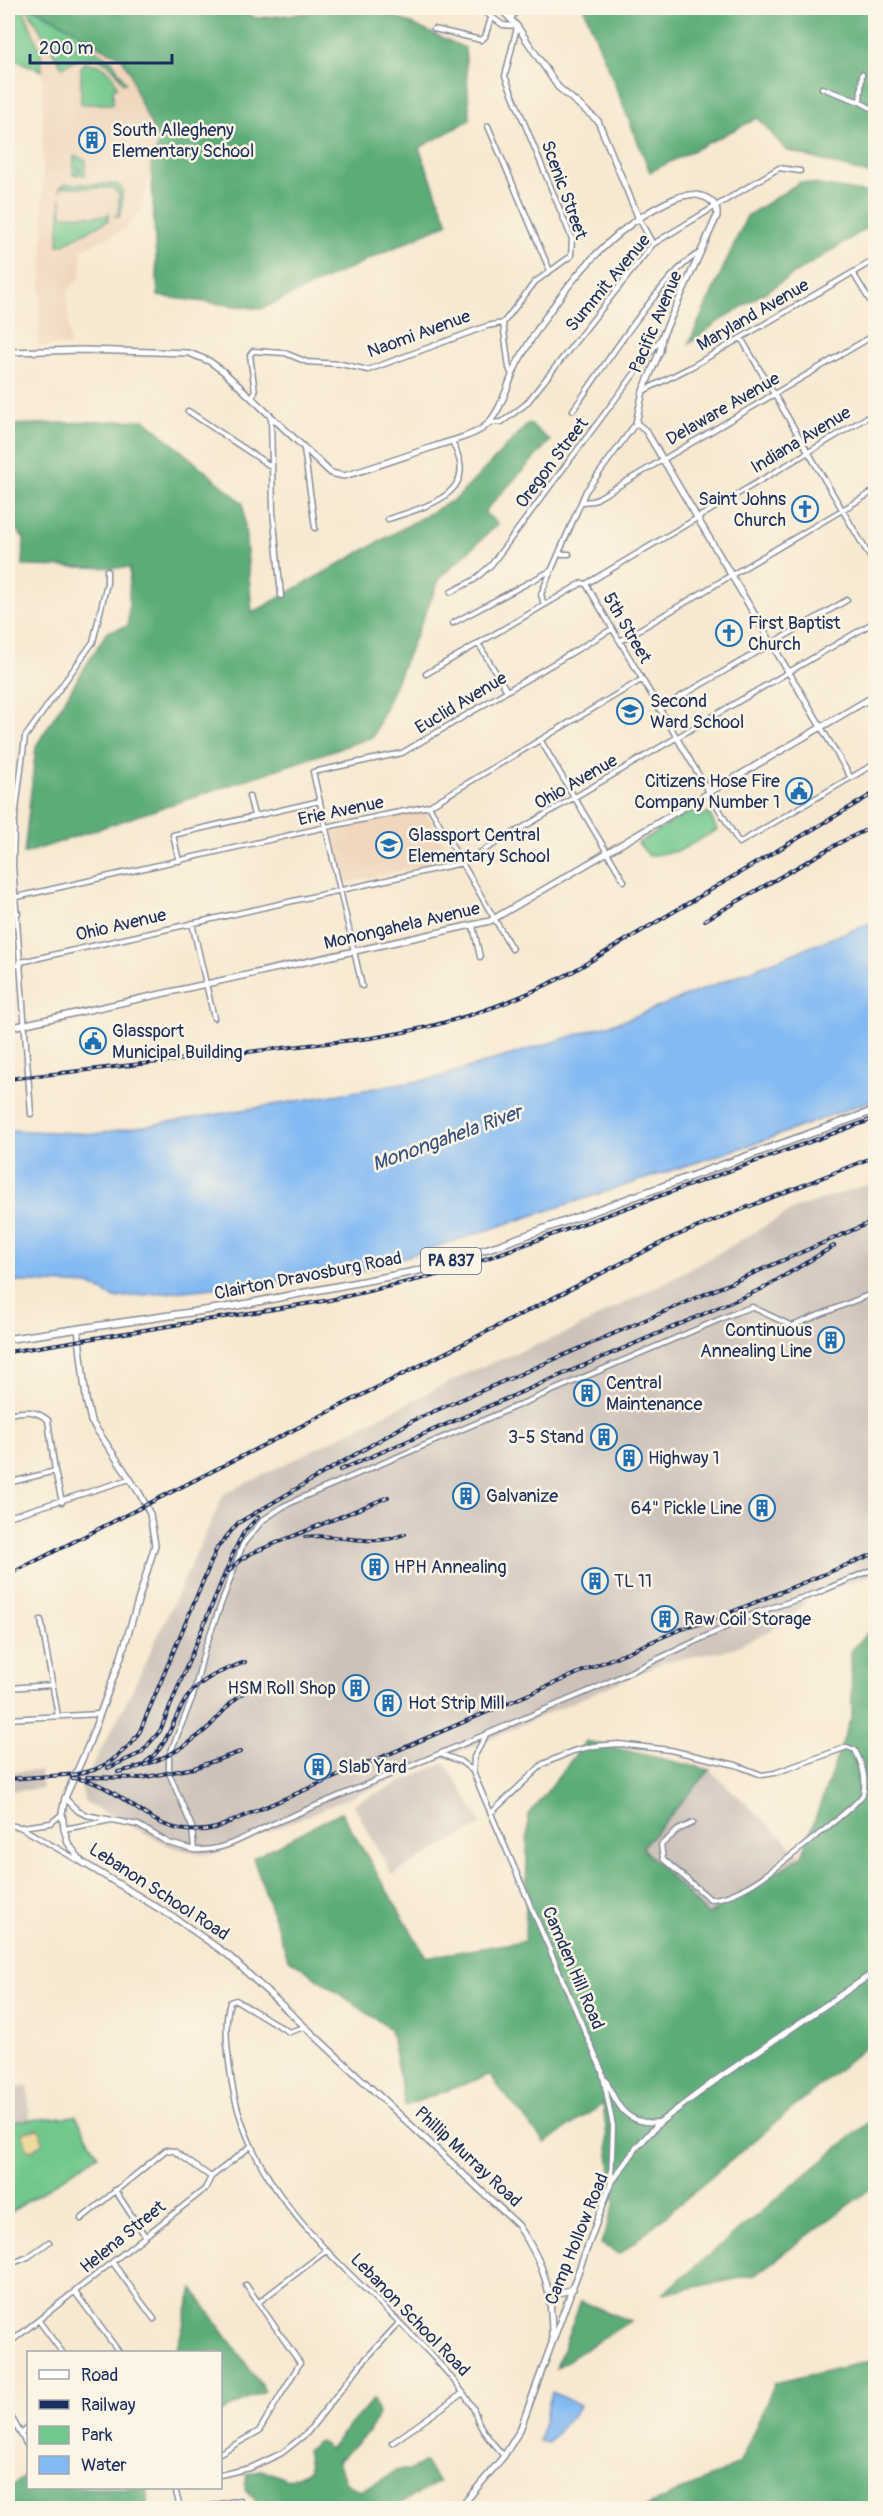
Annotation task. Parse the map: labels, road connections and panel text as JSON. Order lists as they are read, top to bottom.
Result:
{
  "streets": {
    "main road": ["PA 837", "Clairton Dravosburg Road"],
    "street": [
      "Scenic Street",
      "Summit Avenue",
      "Maryland Avenue",
      "Pacific Avenue",
      "Naomi Avenue",
      "Delaware Avenue",
      "Indiana Avenue",
      "Oregon Street",
      "5th Street",
      "Euclid Avenue",
      "Ohio Avenue",
      "Erie Avenue",
      "Monongahela Avenue",
      "Lebanon School Road",
      "Camden Hill Road",
      "Phillip Murray Road",
      "Helena Street",
      "Camp Hollow Road"
    ]
  },
  "crossings": [
    ["Scenic Street", "Naomi Avenue"],
    ["Summit Avenue", "Pacific Avenue"],
    ["Maryland Avenue", "Pacific Avenue"],
    ["Pacific Avenue", "Delaware Avenue"],
    ["Pacific Avenue", "Indiana Avenue"],
    ["Pacific Avenue", "Oregon Street"],
    ["Indiana Avenue", "5th Street"],
    ["5th Street", "Euclid Avenue"],
    ["5th Street", "Ohio Avenue"],
    ["5th Street", "Erie Avenue"],
    ["5th Street", "Monongahela Avenue"],
    ["Clairton Dravosburg Road", "Lebanon School Road"],
    ["Lebanon School Road", "Phillip Murray Road"],
    ["Lebanon School Road", "Helena Street"],
    ["Lebanon School Road", "Camp Hollow Road"],
    ["Camden Hill Road", "Camp Hollow Road"],
    ["Phillip Murray Road", "Camp Hollow Road"]
  ],
  "water": ["Monongahela River"],
  "places": {
    "building": [
      "South Allegheny Elementary School",
      "Continuous Annealing Line",
      "Central Maintenance",
      "3-5 Stand",
      "Highway 1",
      "Galvanize",
      "64\" Pickle Line",
      "HPH Annealing",
      "TL 11",
      "Raw Coil Storage",
      "HSM Roll Shop",
      "Hot Strip Mill",
      "Slab Yard"
    ],
    "church": ["Saint Johns Church", "First Baptist Church"],
    "school or university": ["Second Ward School", "Glassport Central Elementary School"],
    "public building": ["Citizens Hose Fire Company Number 1", "Glassport Municipal Building"]
  },
  "legend": [
    "Road",
    "Railway",
    "Park",
    "Water"
  ],
  "scale_bar": "200 m"
}
